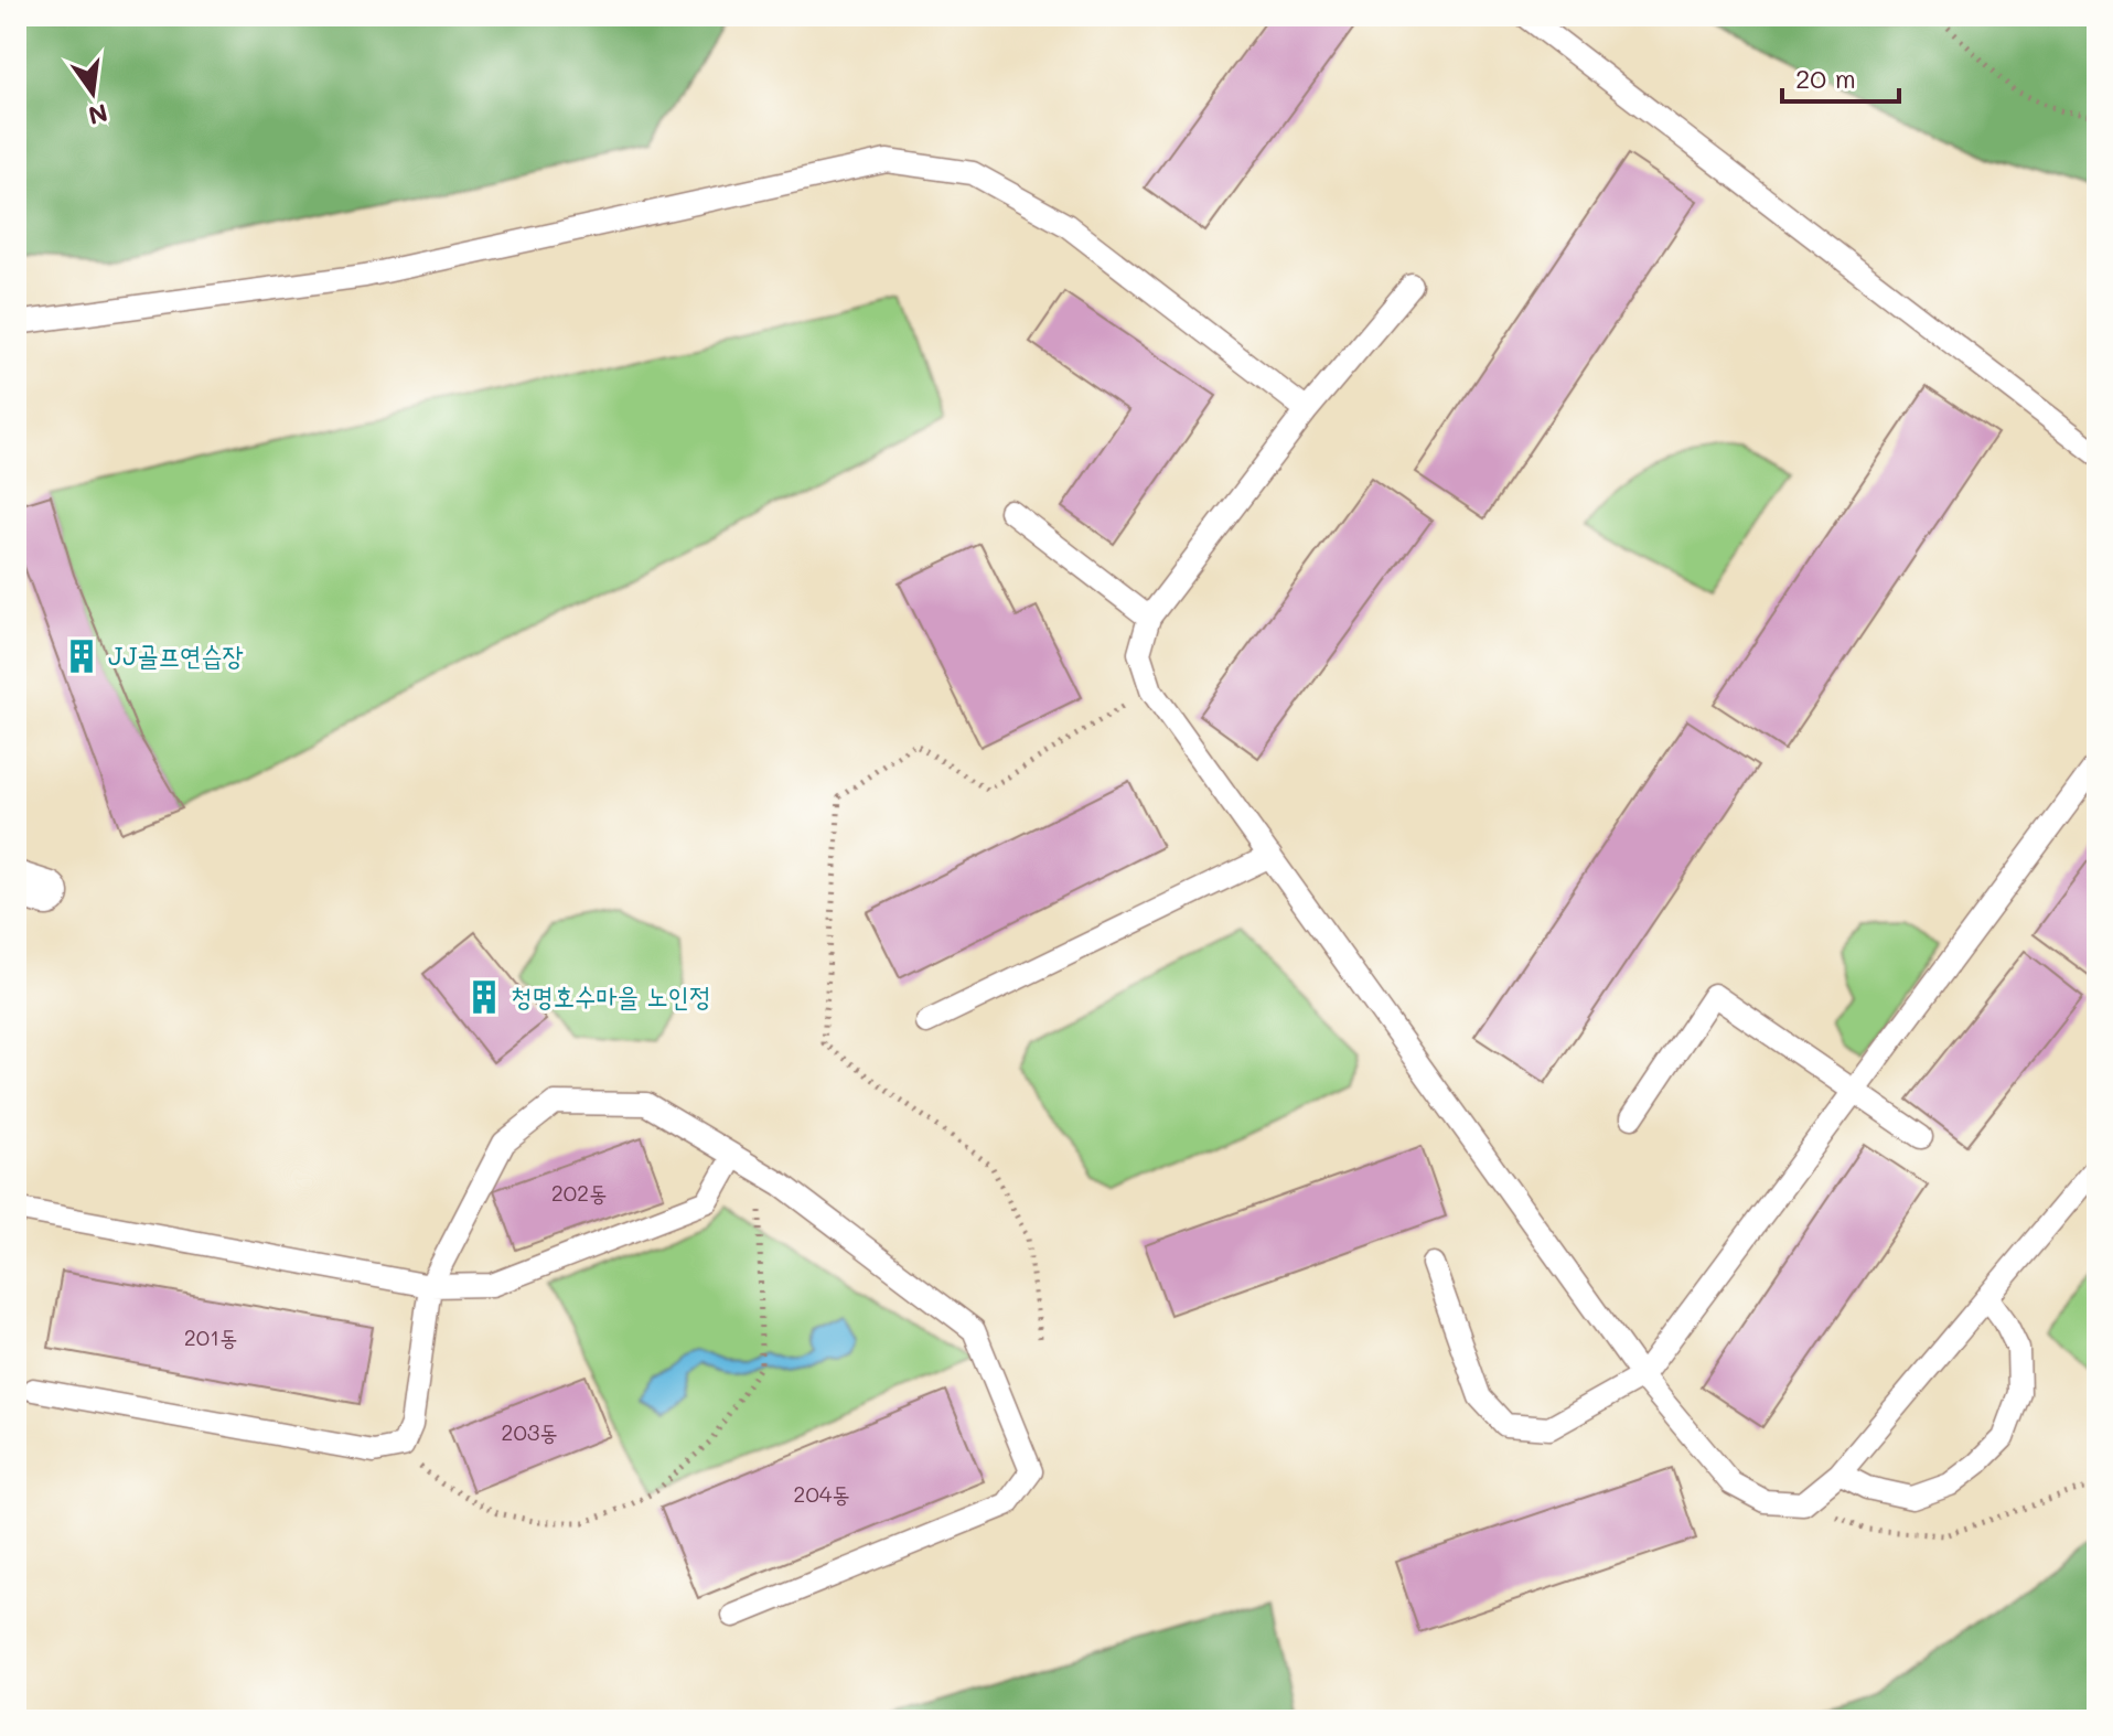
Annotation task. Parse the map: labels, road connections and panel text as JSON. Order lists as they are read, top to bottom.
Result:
{
  "places": {
    "building": ["JJ골프연습장", "청명호수마을 노인정"]
  },
  "house_numbers": [
    "202동",
    "201동",
    "203동",
    "204동"
  ],
  "scale_bar": "20 m",
  "north": "bottom"
}
